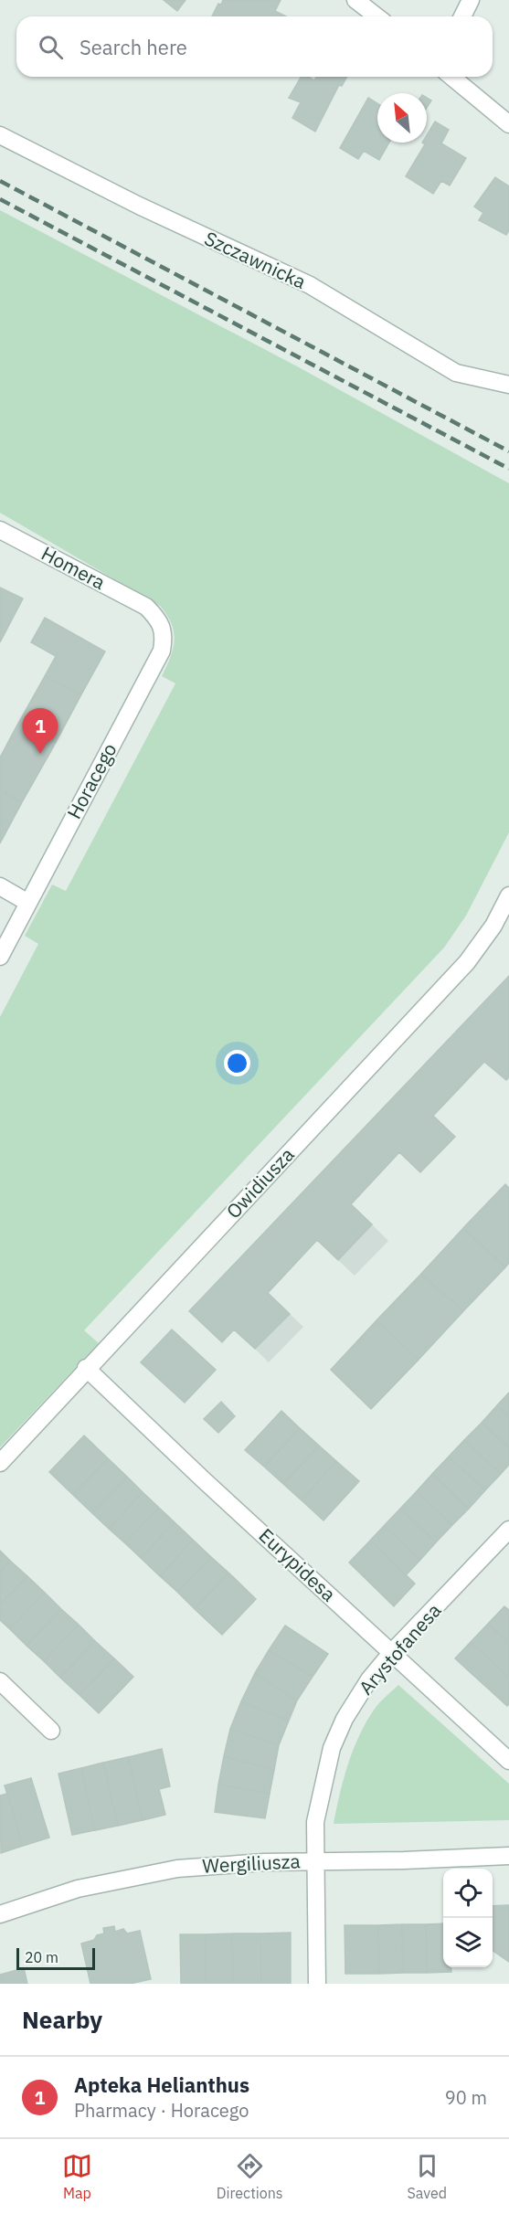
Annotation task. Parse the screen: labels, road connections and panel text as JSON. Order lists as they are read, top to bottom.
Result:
{
  "streets": {
    "street": [
      "Szczawnicka",
      "Homera",
      "Horacego",
      "Owidiusza",
      "Eurypidesa",
      "Arystofanesa",
      "Wergiliusza"
    ]
  },
  "crossings": [
    ["Homera", "Horacego"],
    ["Owidiusza", "Eurypidesa"],
    ["Eurypidesa", "Arystofanesa"],
    ["Arystofanesa", "Wergiliusza"]
  ],
  "scale_bar": "20 m",
  "north": "top left",
  "page": {
    "search": "Search here",
    "pins": "1",
    "scale": "20 m",
    "heading": "Nearby",
    "list": [
      {
        "mark": "1",
        "name": "Apteka Helianthus",
        "note": "Pharmacy · Horacego",
        "value": "90 m"
      }
    ],
    "nav": ["Map", "Directions", "Saved"]
  }
}
